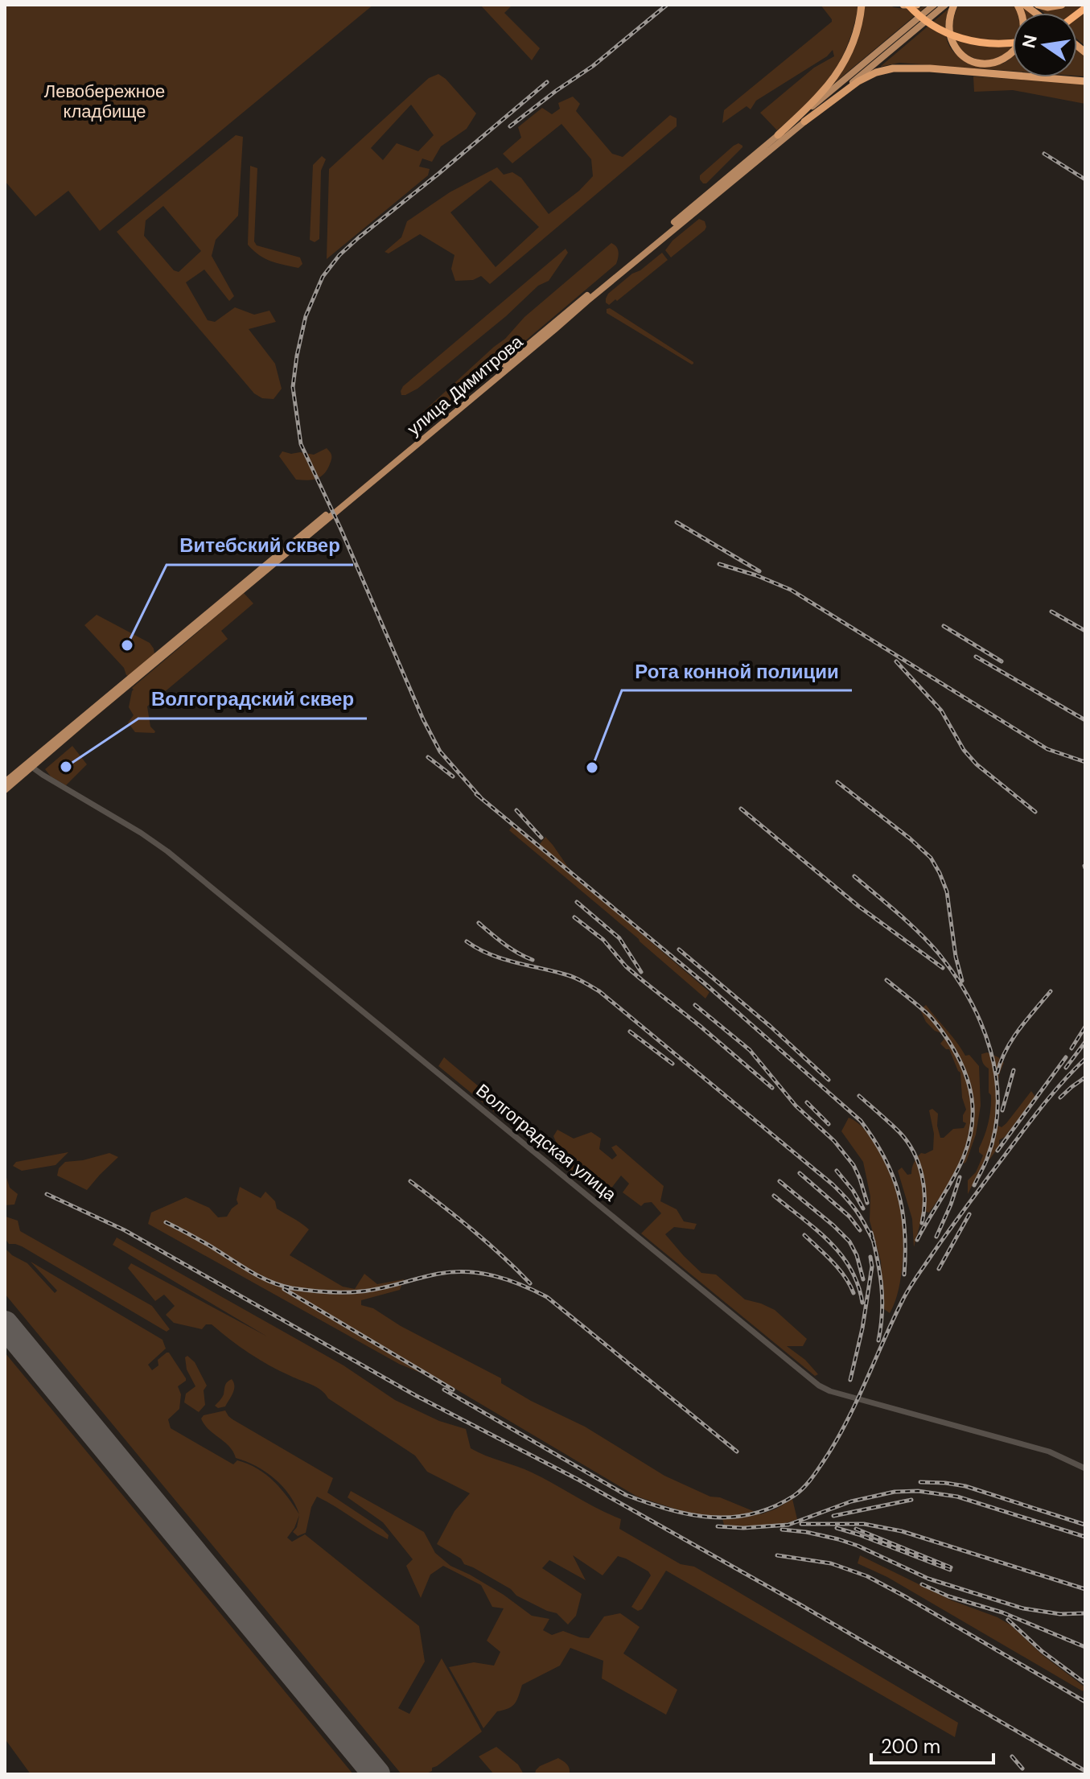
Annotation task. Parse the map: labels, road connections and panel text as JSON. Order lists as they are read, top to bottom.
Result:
{
  "streets": {
    "main road": ["улица Димитрова", "Волгоградская улица"]
  },
  "crossings": [
    ["улица Димитрова", "Волгоградская улица"]
  ],
  "parks": ["Левобережное кладбище"],
  "places": ["Витебский сквер", "Волгоградский сквер", "Рота конной полиции"],
  "scale_bar": "200 m",
  "north": "left"
}
